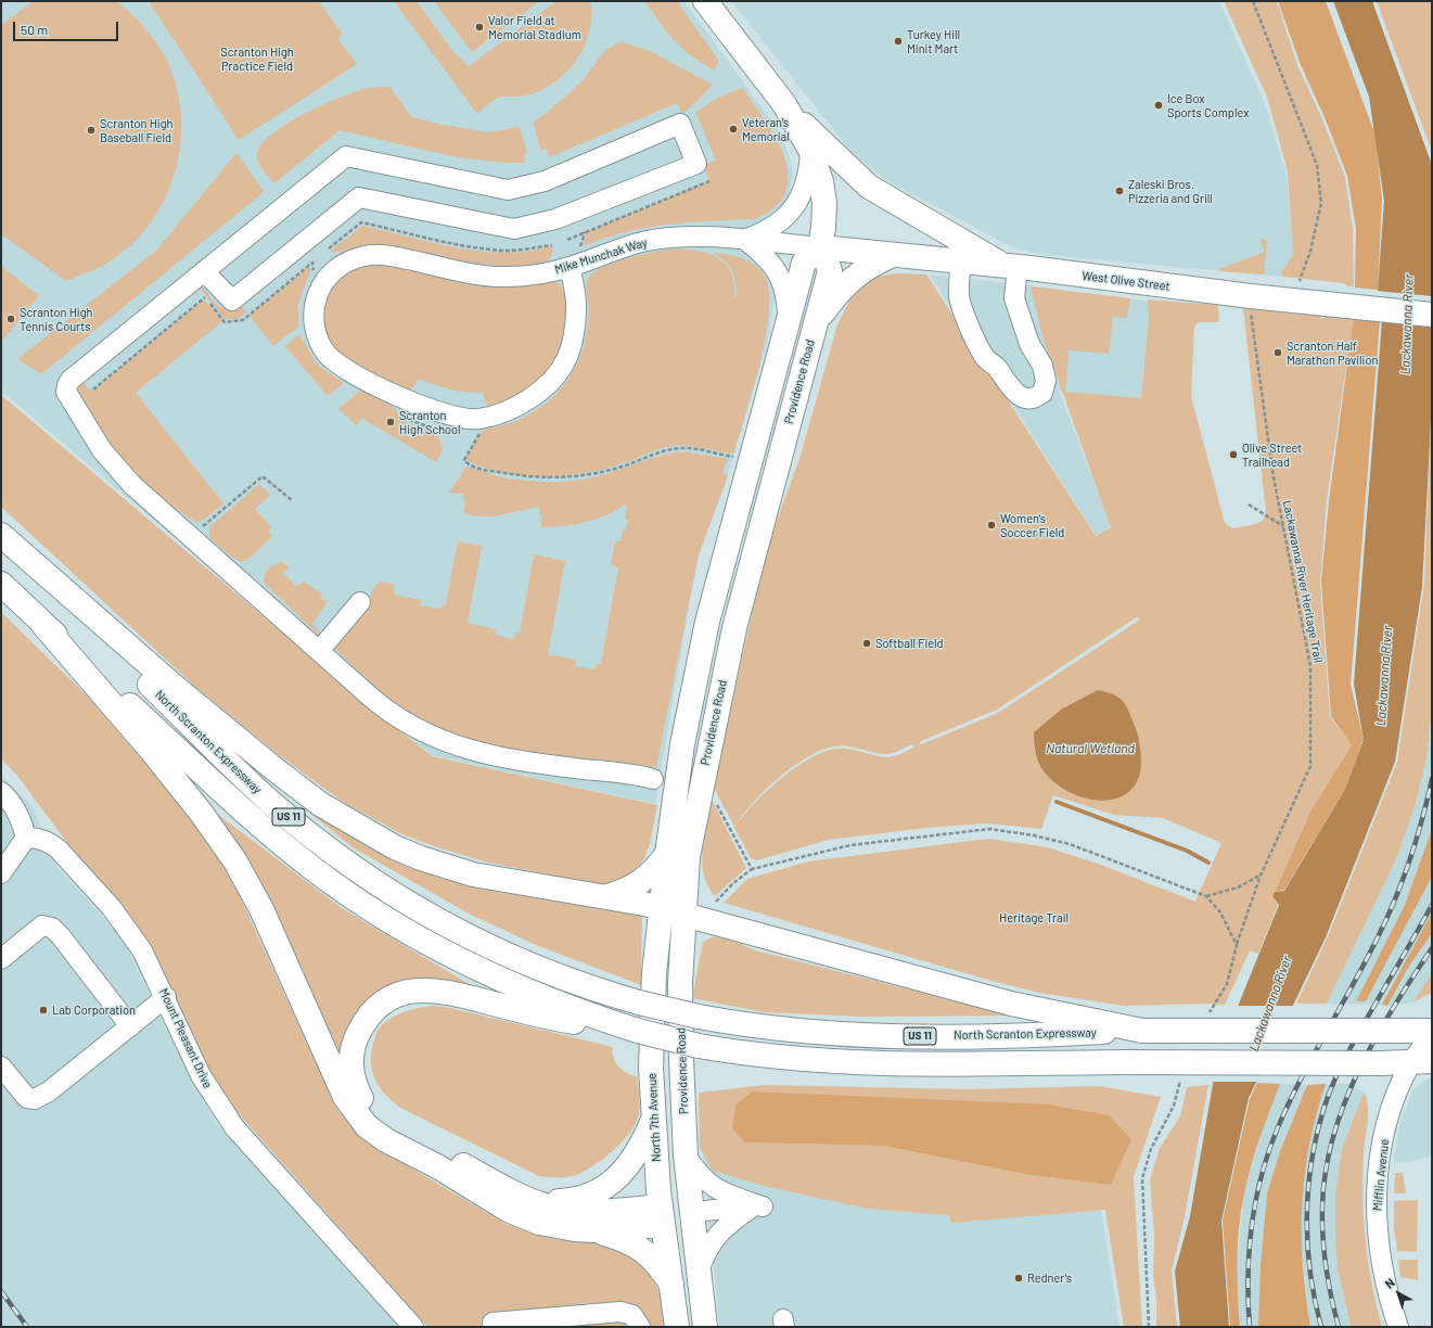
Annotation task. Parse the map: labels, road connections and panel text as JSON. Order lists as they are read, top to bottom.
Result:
{
  "streets": {
    "main road": [
      "West Olive Street",
      "Providence Road",
      "North Scranton Expressway",
      "US 11",
      "North 7th Avenue"
    ],
    "street": ["Mike Munchak Way", "Mount Pleasant Drive", "Mifflin Avenue"],
    "path": ["Lackawanna River Heritage Trail"]
  },
  "crossings": [
    ["Mike Munchak Way", "West Olive Street"],
    ["Mike Munchak Way", "Providence Road"],
    ["West Olive Street", "Providence Road"],
    ["North Scranton Expressway", "Mifflin Avenue"]
  ],
  "water": ["Lackawanna River", "Natural Wetland"],
  "parks": ["Scranton High Practice Field", "Heritage Trail"],
  "places": [
    "Valor Field at Memorial Stadium",
    "Turkey Hill Minit Mart",
    "Ice Box Sports Complex",
    "Veteran's Memorial",
    "Scranton High Baseball Field",
    "Zaleski Bros. Pizzeria and Grill",
    "Scranton High Tennis Courts",
    "Scranton Half Marathon Pavilion",
    "Scranton High School",
    "Olive Street Trailhead",
    "Women's Soccer Field",
    "Softball Field",
    "Lab Corporation",
    "Redner's"
  ],
  "scale_bar": "50 m",
  "north": "top left"
}
